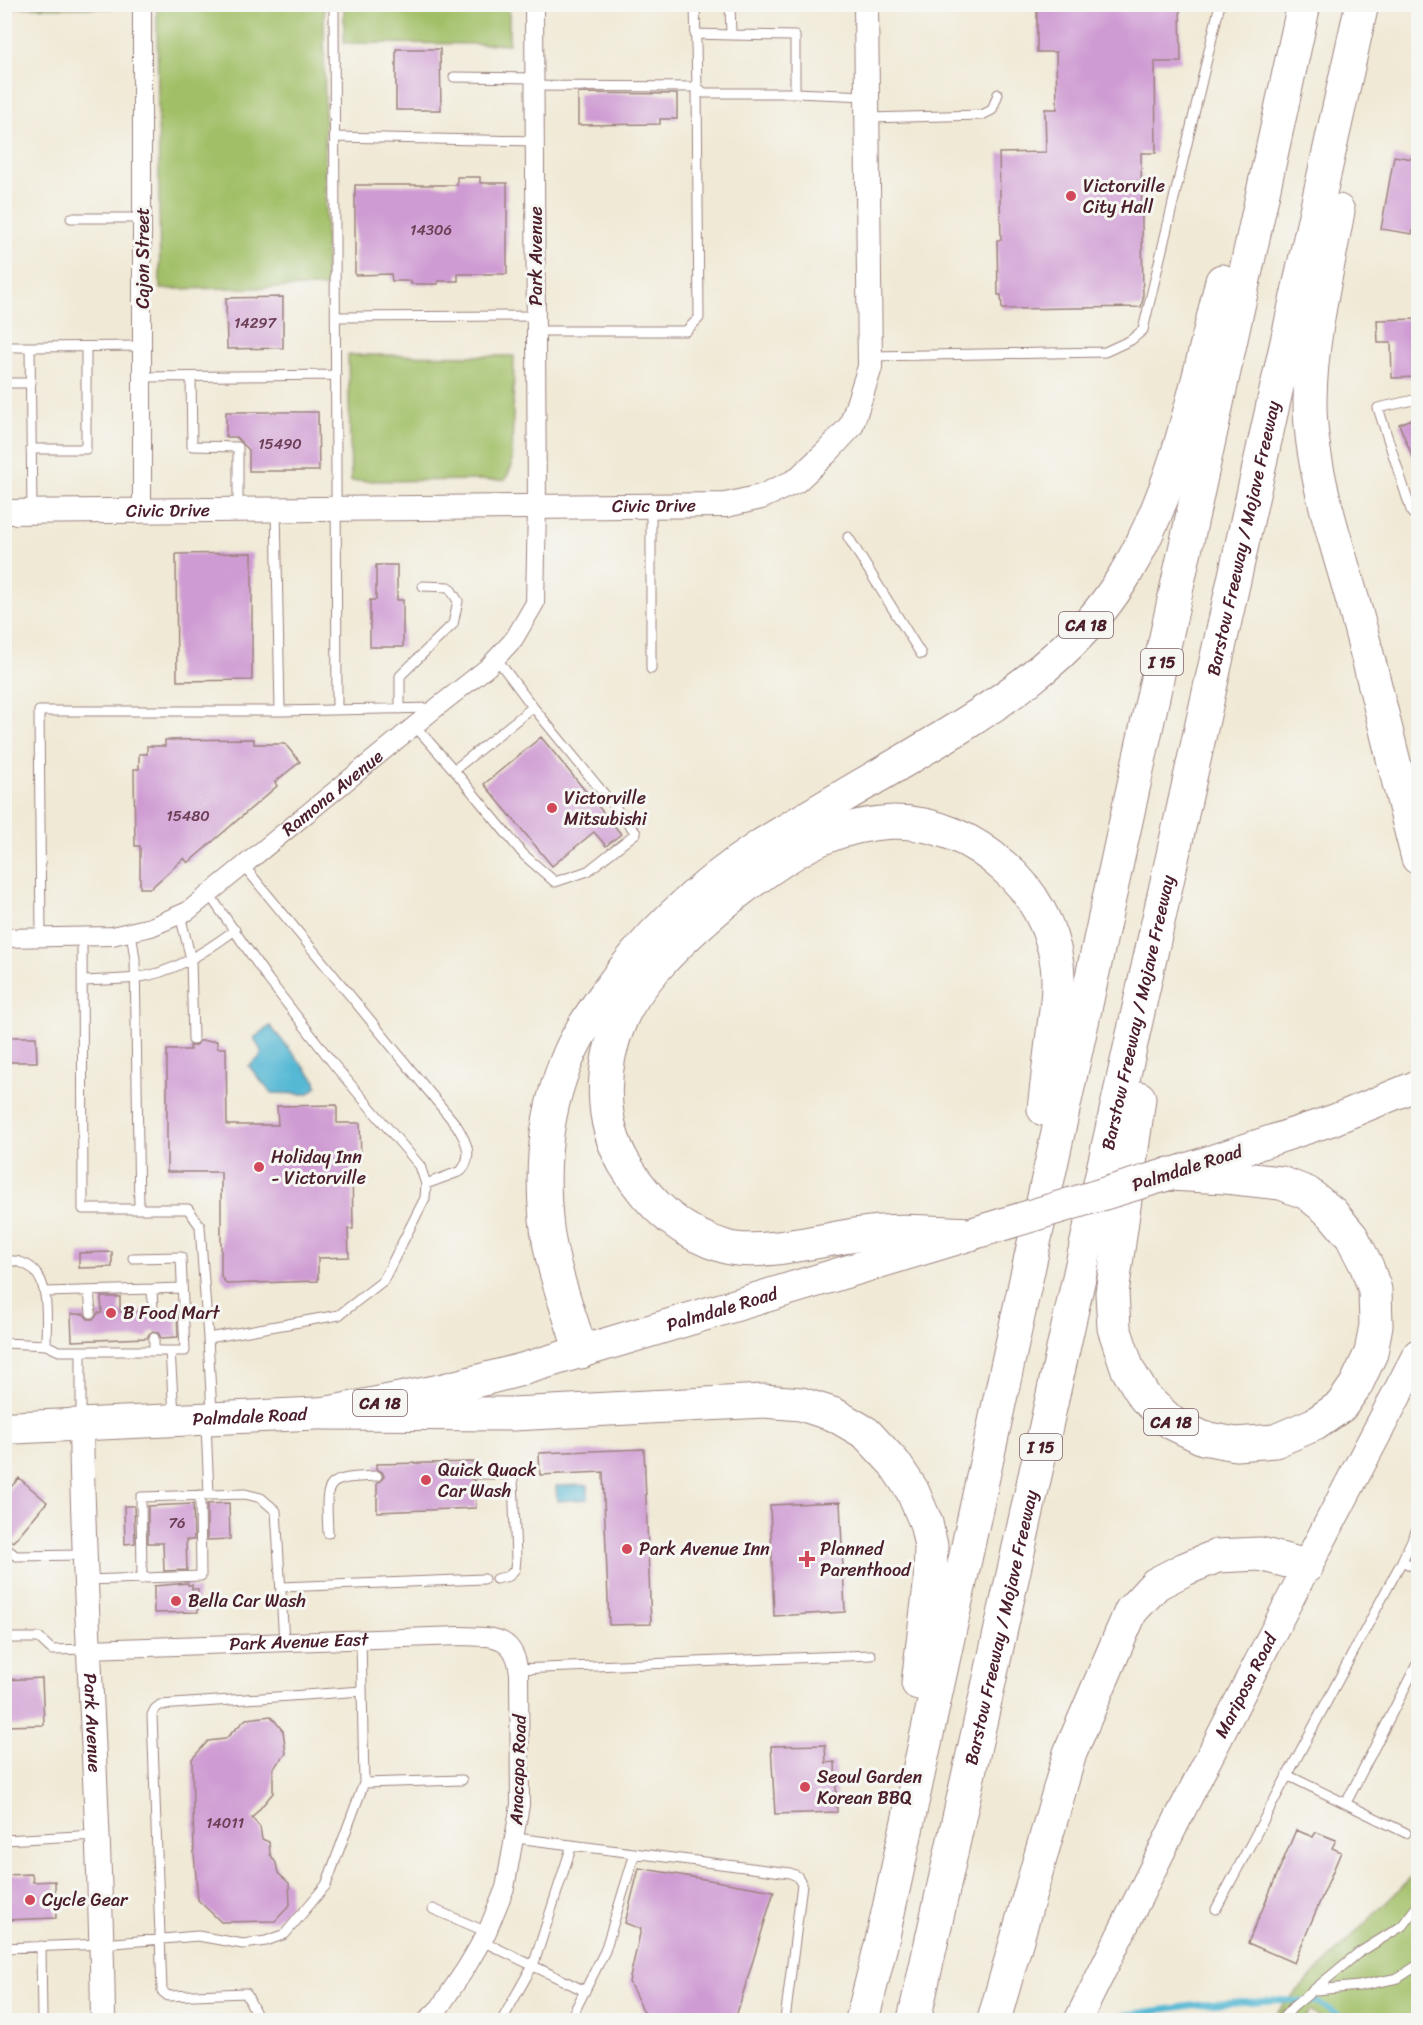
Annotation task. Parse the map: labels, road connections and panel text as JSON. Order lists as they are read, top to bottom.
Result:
{
  "streets": {
    "highway": [
      "Barstow Freeway / Mojave Freeway",
      "CA 18",
      "I 15",
      "Palmdale Road"
    ],
    "main road": ["Mariposa Road"],
    "street": [
      "Park Avenue",
      "Cajon Street",
      "Civic Drive",
      "Ramona Avenue",
      "Park Avenue East",
      "Anacapa Road"
    ]
  },
  "crossings": [
    ["Park Avenue", "Civic Drive"],
    ["Park Avenue", "Ramona Avenue"],
    ["Park Avenue", "Palmdale Road"],
    ["Park Avenue", "Park Avenue East"],
    ["Cajon Street", "Civic Drive"],
    ["Civic Drive", "Ramona Avenue"],
    ["Barstow Freeway / Mojave Freeway", "CA 18"],
    ["CA 18", "I 15"],
    ["CA 18", "Palmdale Road"],
    ["Park Avenue East", "Anacapa Road"]
  ],
  "places": {
    "other": [
      "Victorville City Hall",
      "Victorville Mitsubishi",
      "Holiday Inn - Victorville",
      "B Food Mart",
      "Quick Quack Car Wash",
      "Park Avenue Inn",
      "Bella Car Wash",
      "Seoul Garden Korean BBQ",
      "Cycle Gear"
    ],
    "health": ["Planned Parenthood"]
  },
  "house_numbers": [
    "14306",
    "14297",
    "15490",
    "15480",
    "76",
    "14011"
  ]
}
